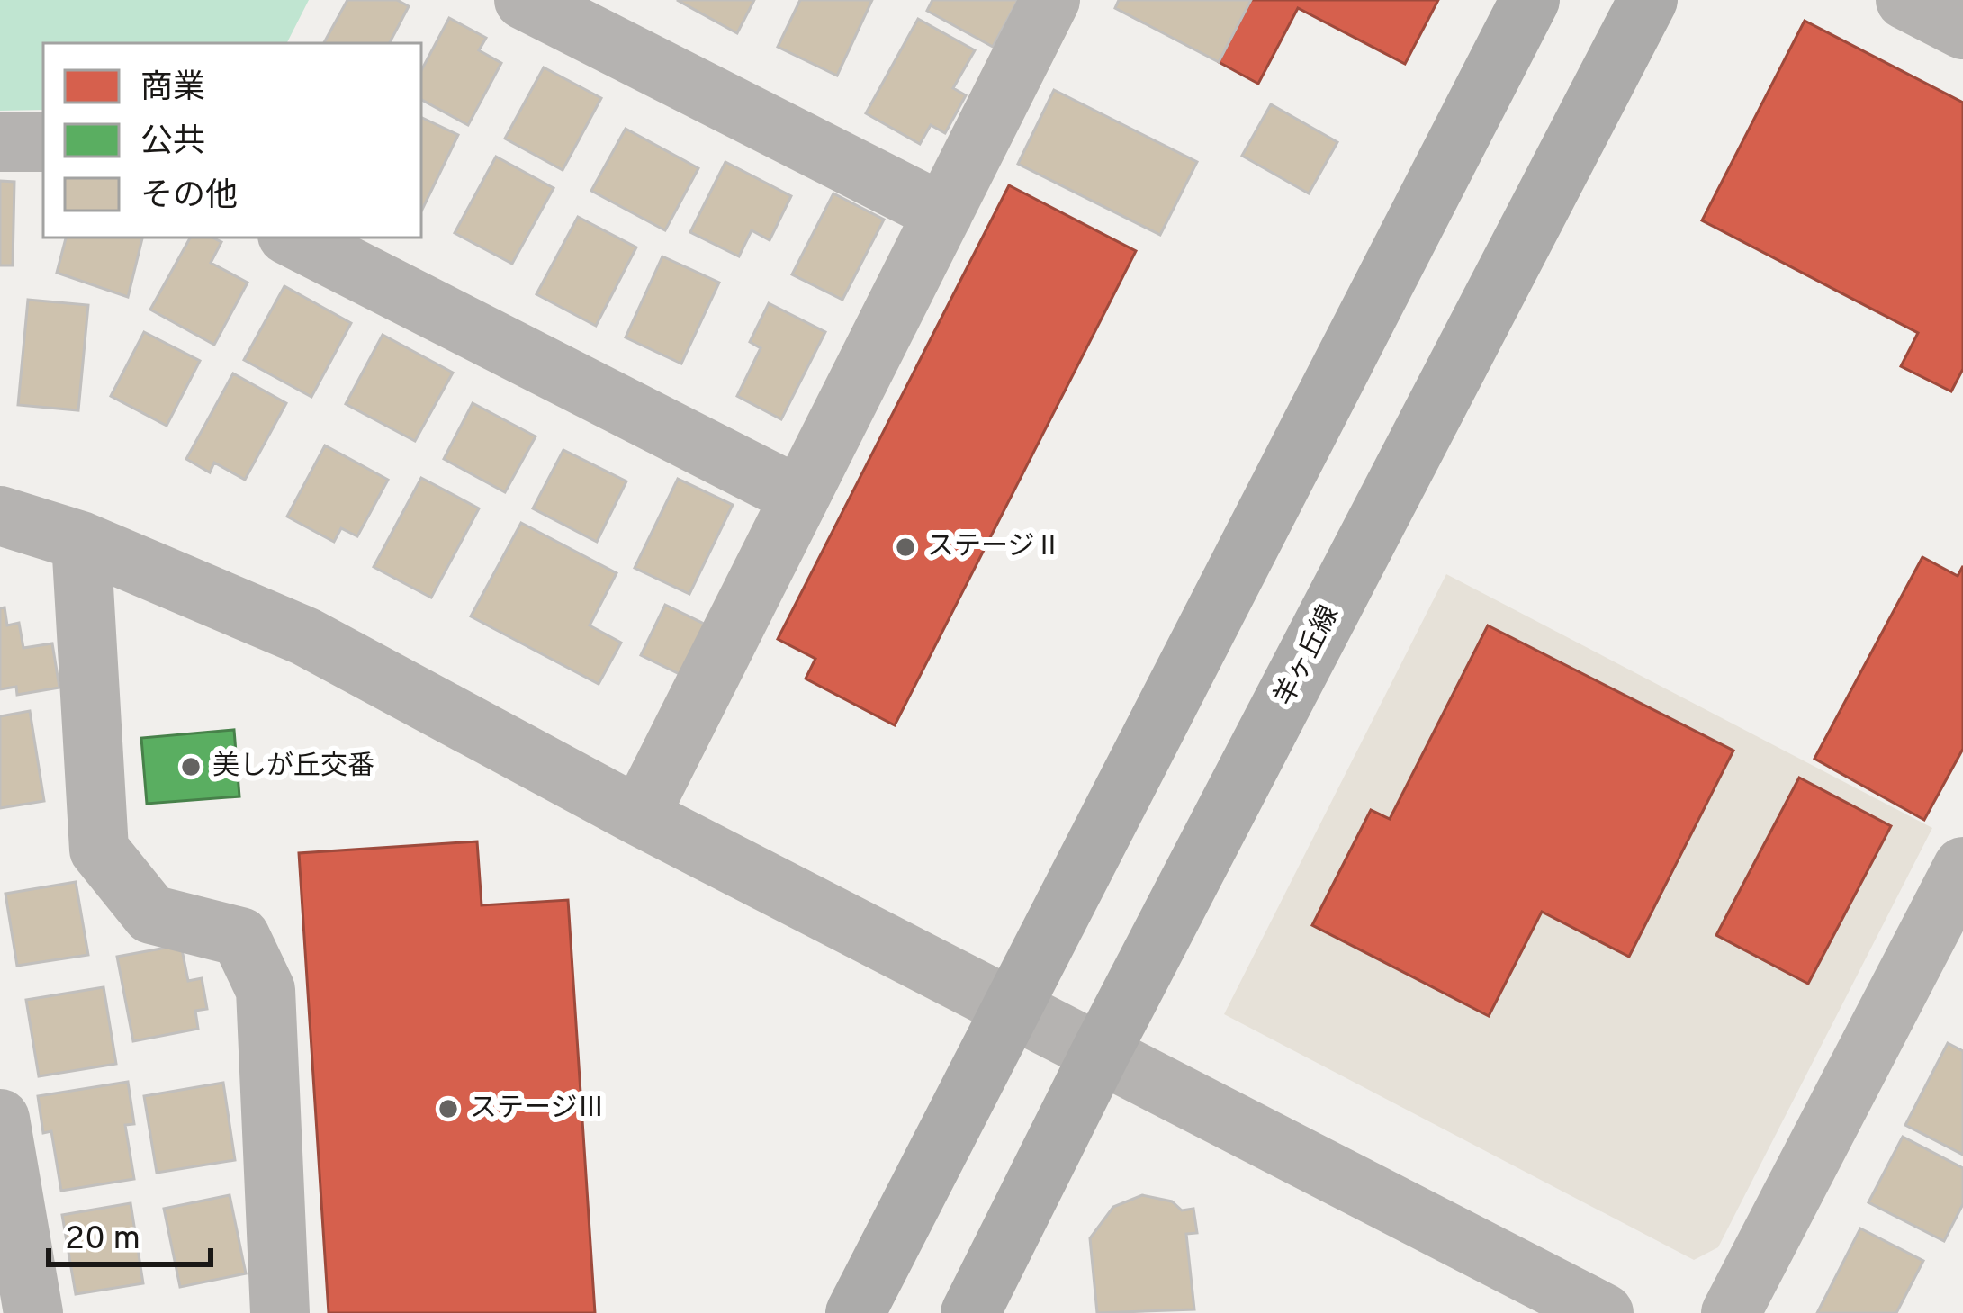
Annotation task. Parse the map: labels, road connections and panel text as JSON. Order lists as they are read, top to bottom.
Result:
{
  "streets": {
    "main road": ["羊ヶ丘線"]
  },
  "places": ["ステージⅡ", "美しが丘交番", "ステージⅢ"],
  "legend": ["商業", "公共", "その他"],
  "scale_bar": "20 m"
}
